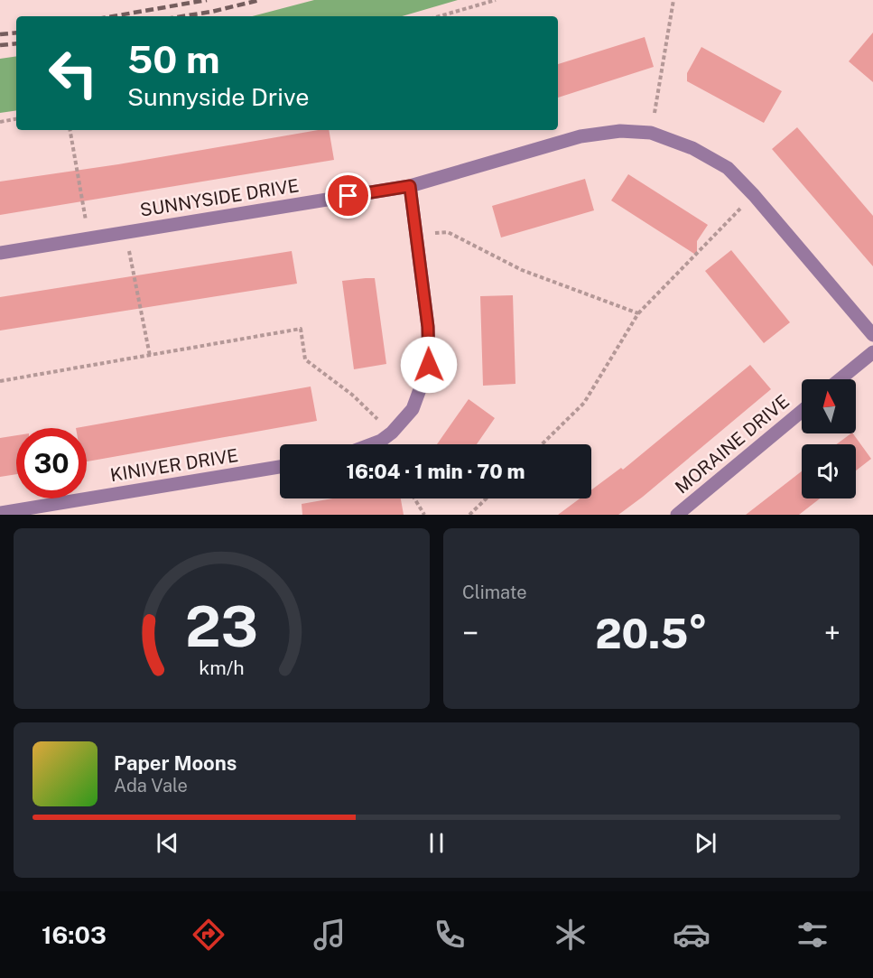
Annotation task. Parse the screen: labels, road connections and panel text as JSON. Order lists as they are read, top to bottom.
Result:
{
  "streets": {
    "street": ["SUNNYSIDE DRIVE", "MORAINE DRIVE", "KINIVER DRIVE"]
  },
  "north": "top",
  "page": {
    "turn": ["50 m", "Sunnyside Drive"],
    "limit": "30",
    "trip": "16:04 · 1 min · 70 m",
    "tile": "Climate",
    "heat": ["−", "20.5°", "+"],
    "song": ["Paper Moons", "Ada Vale"],
    "tabs": "16:03",
    "gauge": ["23", "km/h"]
  }
}
